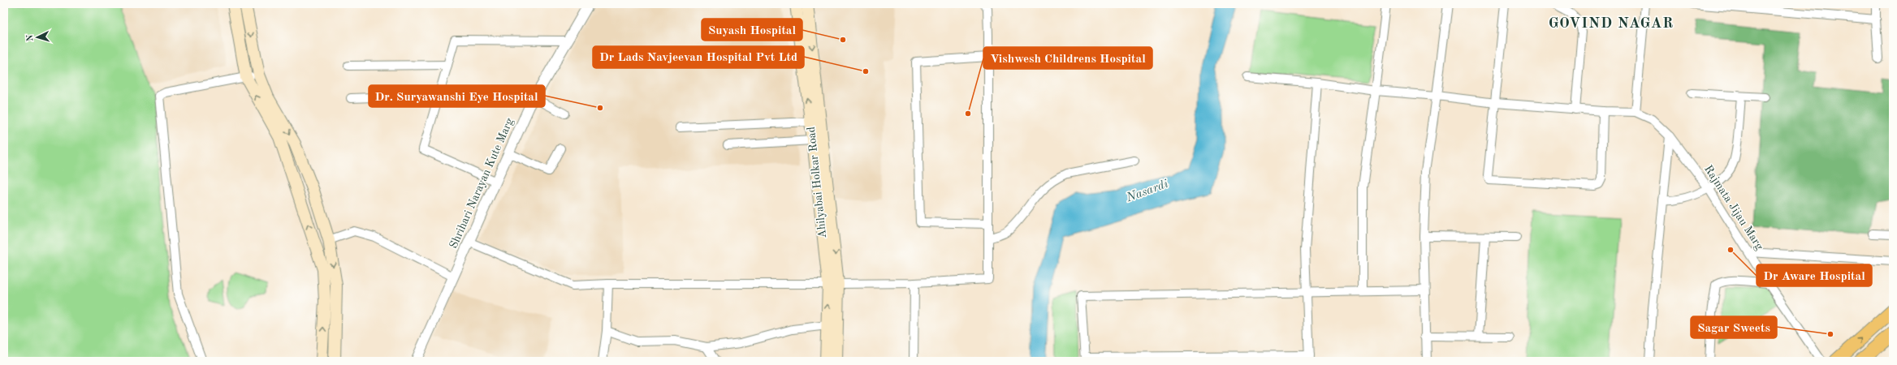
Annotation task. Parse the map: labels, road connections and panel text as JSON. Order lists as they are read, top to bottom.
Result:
{
  "streets": {
    "main road": ["Ahilyabai Holkar Road"],
    "street": ["Shrihari Narayan Kute Marg", "Rajmata Jijau Marg"]
  },
  "districts": ["GOVIND NAGAR"],
  "water": ["Nasardi"],
  "places": [
    "Suyash Hospital",
    "Dr Lads Navjeevan Hospital Pvt Ltd",
    "Dr. Suryawanshi Eye Hospital",
    "Vishwesh Childrens Hospital",
    "Dr Aware Hospital",
    "Sagar Sweets"
  ],
  "north": "left"
}
